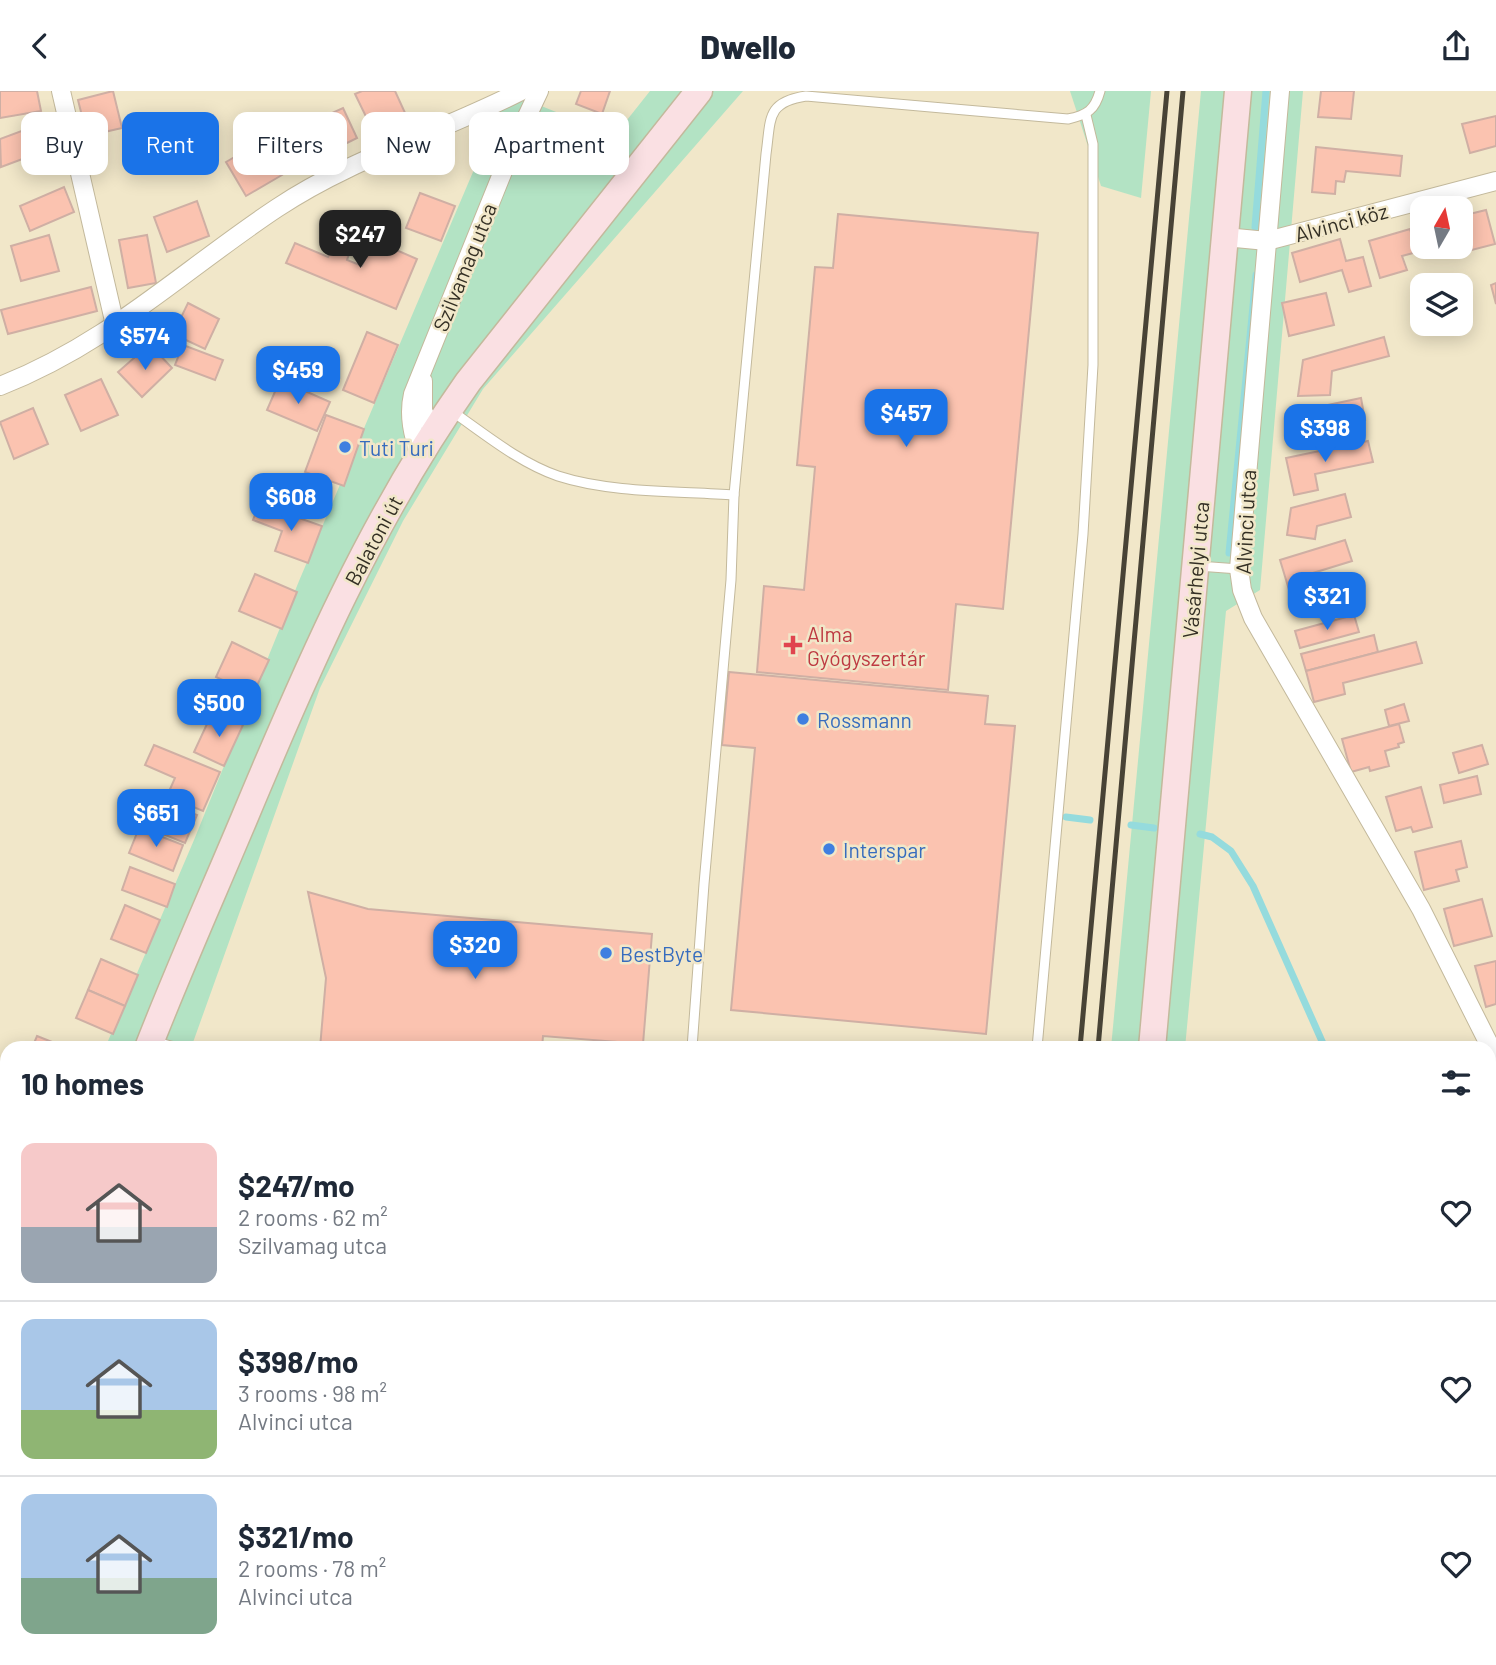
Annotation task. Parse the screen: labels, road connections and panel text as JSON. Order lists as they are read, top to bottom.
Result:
{
  "streets": {
    "main road": ["Balatoni út", "Vásárhelyi utca"],
    "street": ["Alvinci köz", "Szilvamag utca", "Alvinci utca"]
  },
  "crossings": [
    ["Alvinci köz", "Alvinci utca"],
    ["Alvinci köz", "Vásárhelyi utca"],
    ["Szilvamag utca", "Balatoni út"]
  ],
  "places": {
    "other": [
      "Tuti Turi",
      "Rossmann",
      "Interspar",
      "BestByte"
    ],
    "health": ["Alma Gyógyszertár"]
  },
  "north": "top",
  "page": {
    "header": "Dwello",
    "chip": [
      "Buy",
      "Rent",
      "Filters",
      "New",
      "Apartment"
    ],
    "price": [
      "$247",
      "$574",
      "$459",
      "$457",
      "$398",
      "$608",
      "$321",
      "$500",
      "$651",
      "$320"
    ],
    "heading": "10 homes",
    "list": [
      {
        "name": "$247/mo",
        "note": "2 rooms · 62 m² · Szilvamag utca"
      },
      {
        "name": "$398/mo",
        "note": "3 rooms · 98 m² · Alvinci utca"
      },
      {
        "name": "$321/mo",
        "note": "2 rooms · 78 m² · Alvinci utca"
      }
    ]
  }
}
